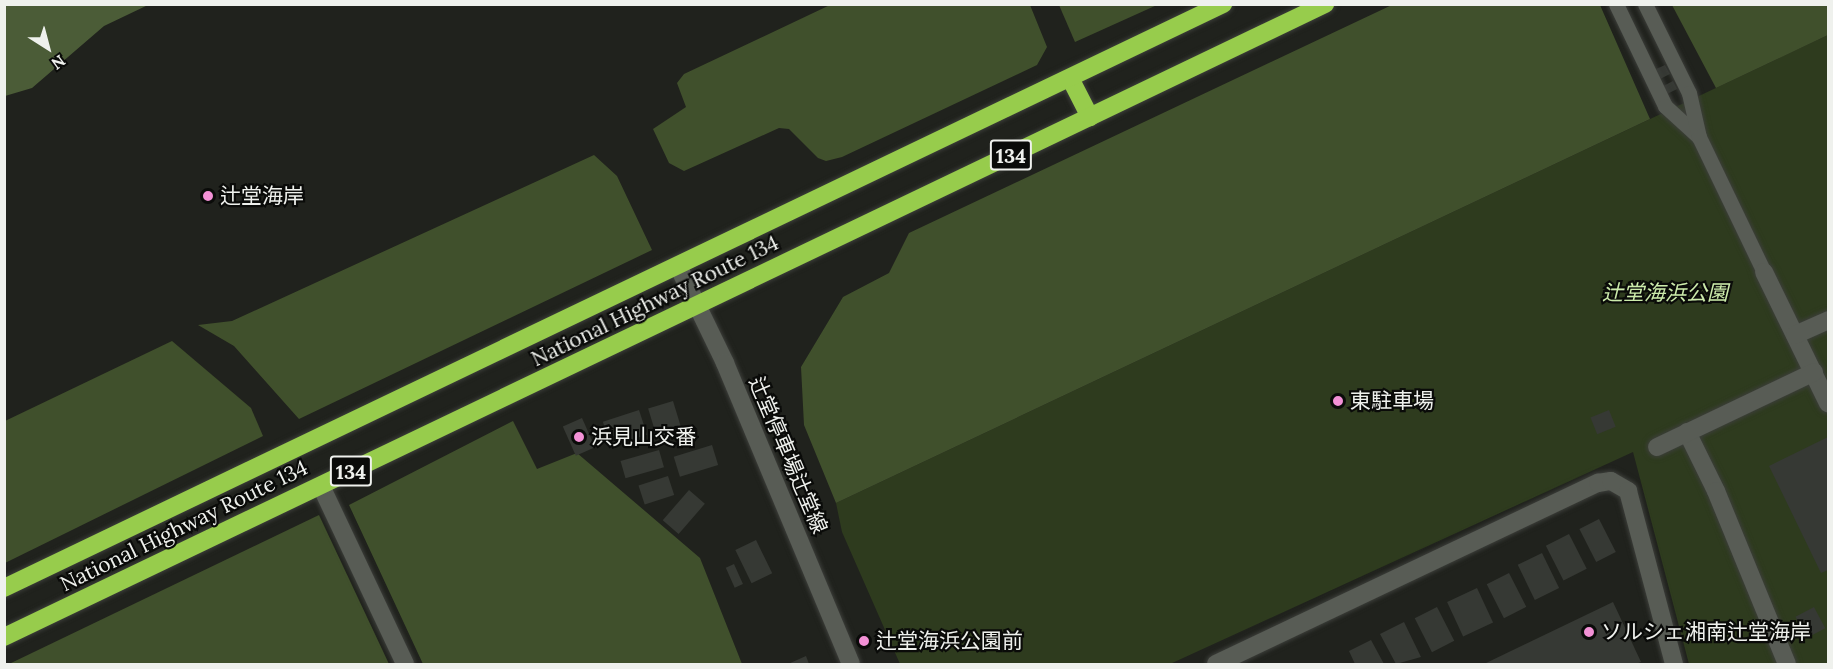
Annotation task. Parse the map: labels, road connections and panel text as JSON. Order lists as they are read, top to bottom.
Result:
{
  "streets": {
    "highway": ["134", "National Highway Route 134"],
    "street": ["辻堂停車場辻堂線"]
  },
  "crossings": [
    ["National Highway Route 134", "辻堂停車場辻堂線"]
  ],
  "parks": ["辻堂海浜公園"],
  "places": [
    "辻堂海岸",
    "東駐車場",
    "浜見山交番",
    "ソルシェ湘南辻堂海岸",
    "辻堂海浜公園前"
  ],
  "north": "bottom right"
}
